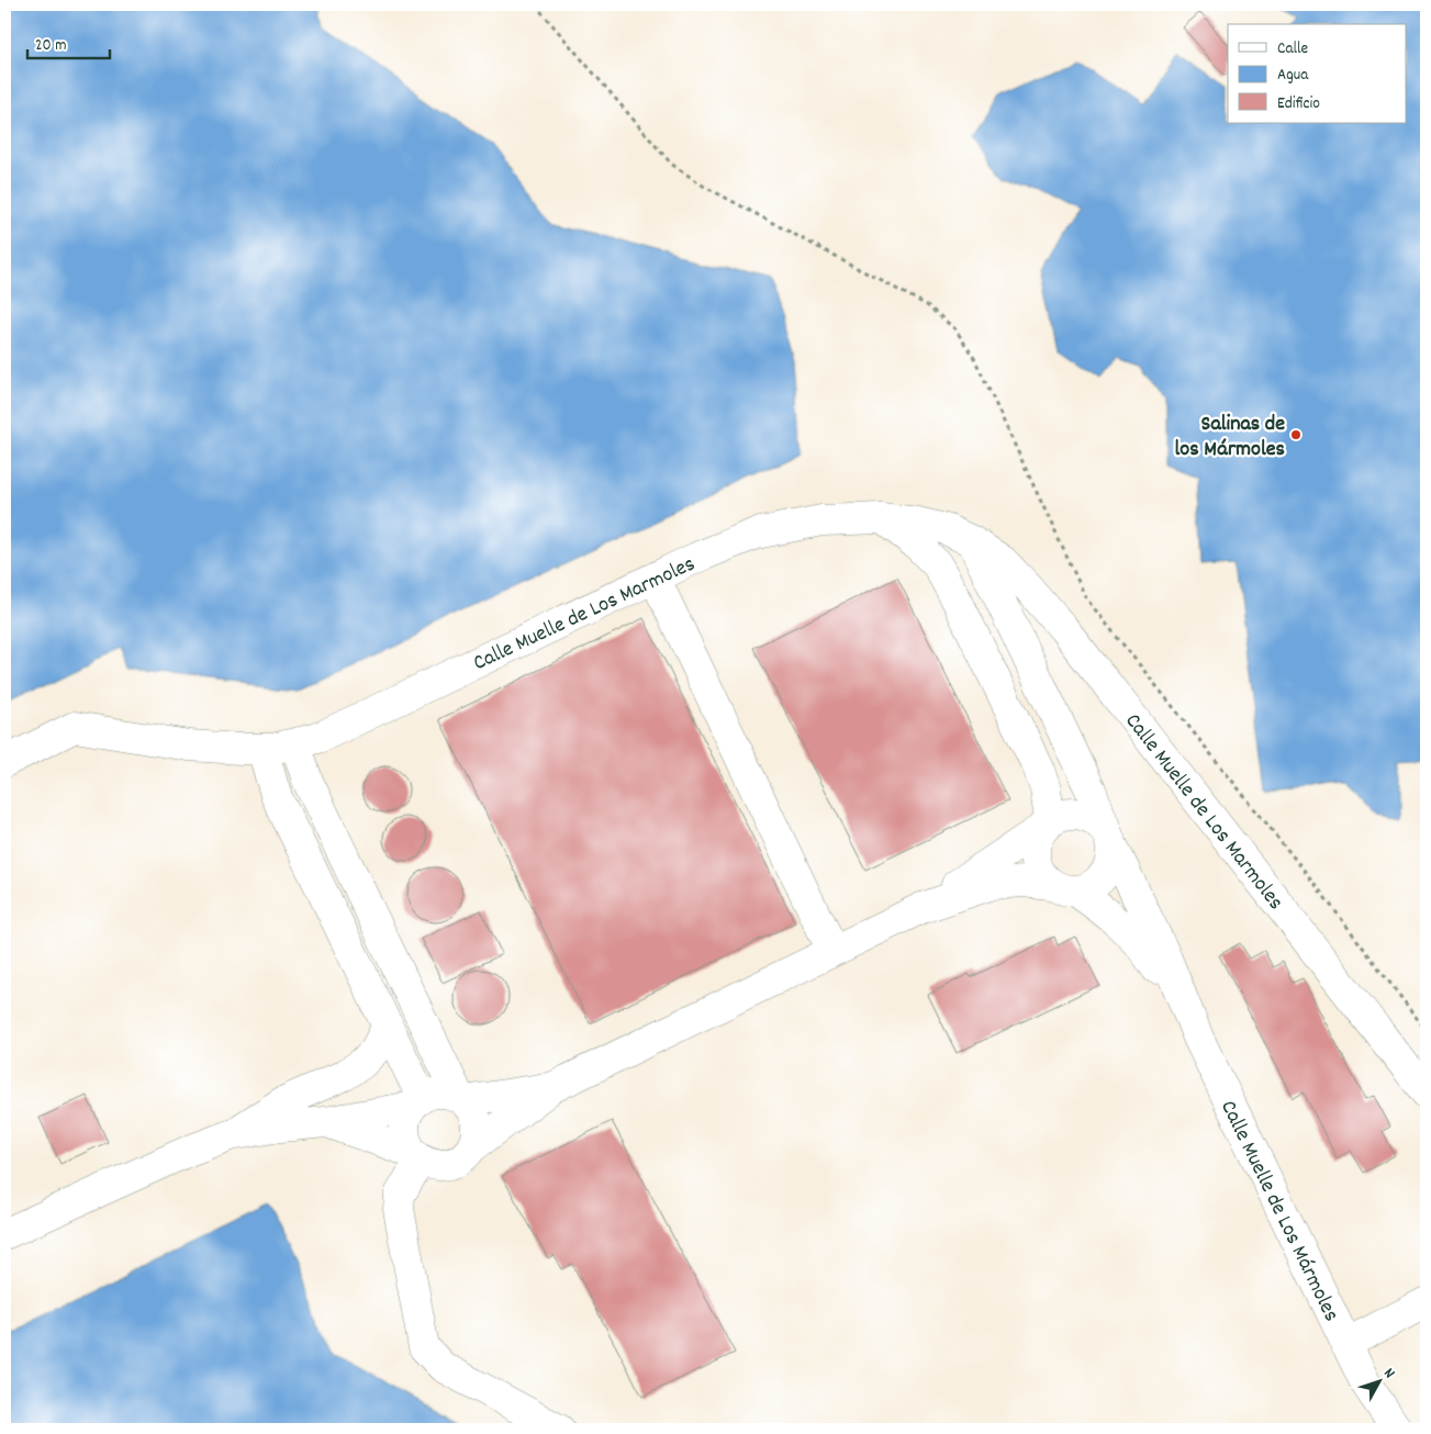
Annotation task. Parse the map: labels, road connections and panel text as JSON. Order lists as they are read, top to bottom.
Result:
{
  "streets": {
    "street": ["Calle Muelle de Los Marmoles", "Calle Muelle de Los Mármoles"]
  },
  "places": ["Salinas de los Mármoles"],
  "legend": ["Calle", "Agua", "Edificio"],
  "scale_bar": "20 m",
  "north": "top right"
}
